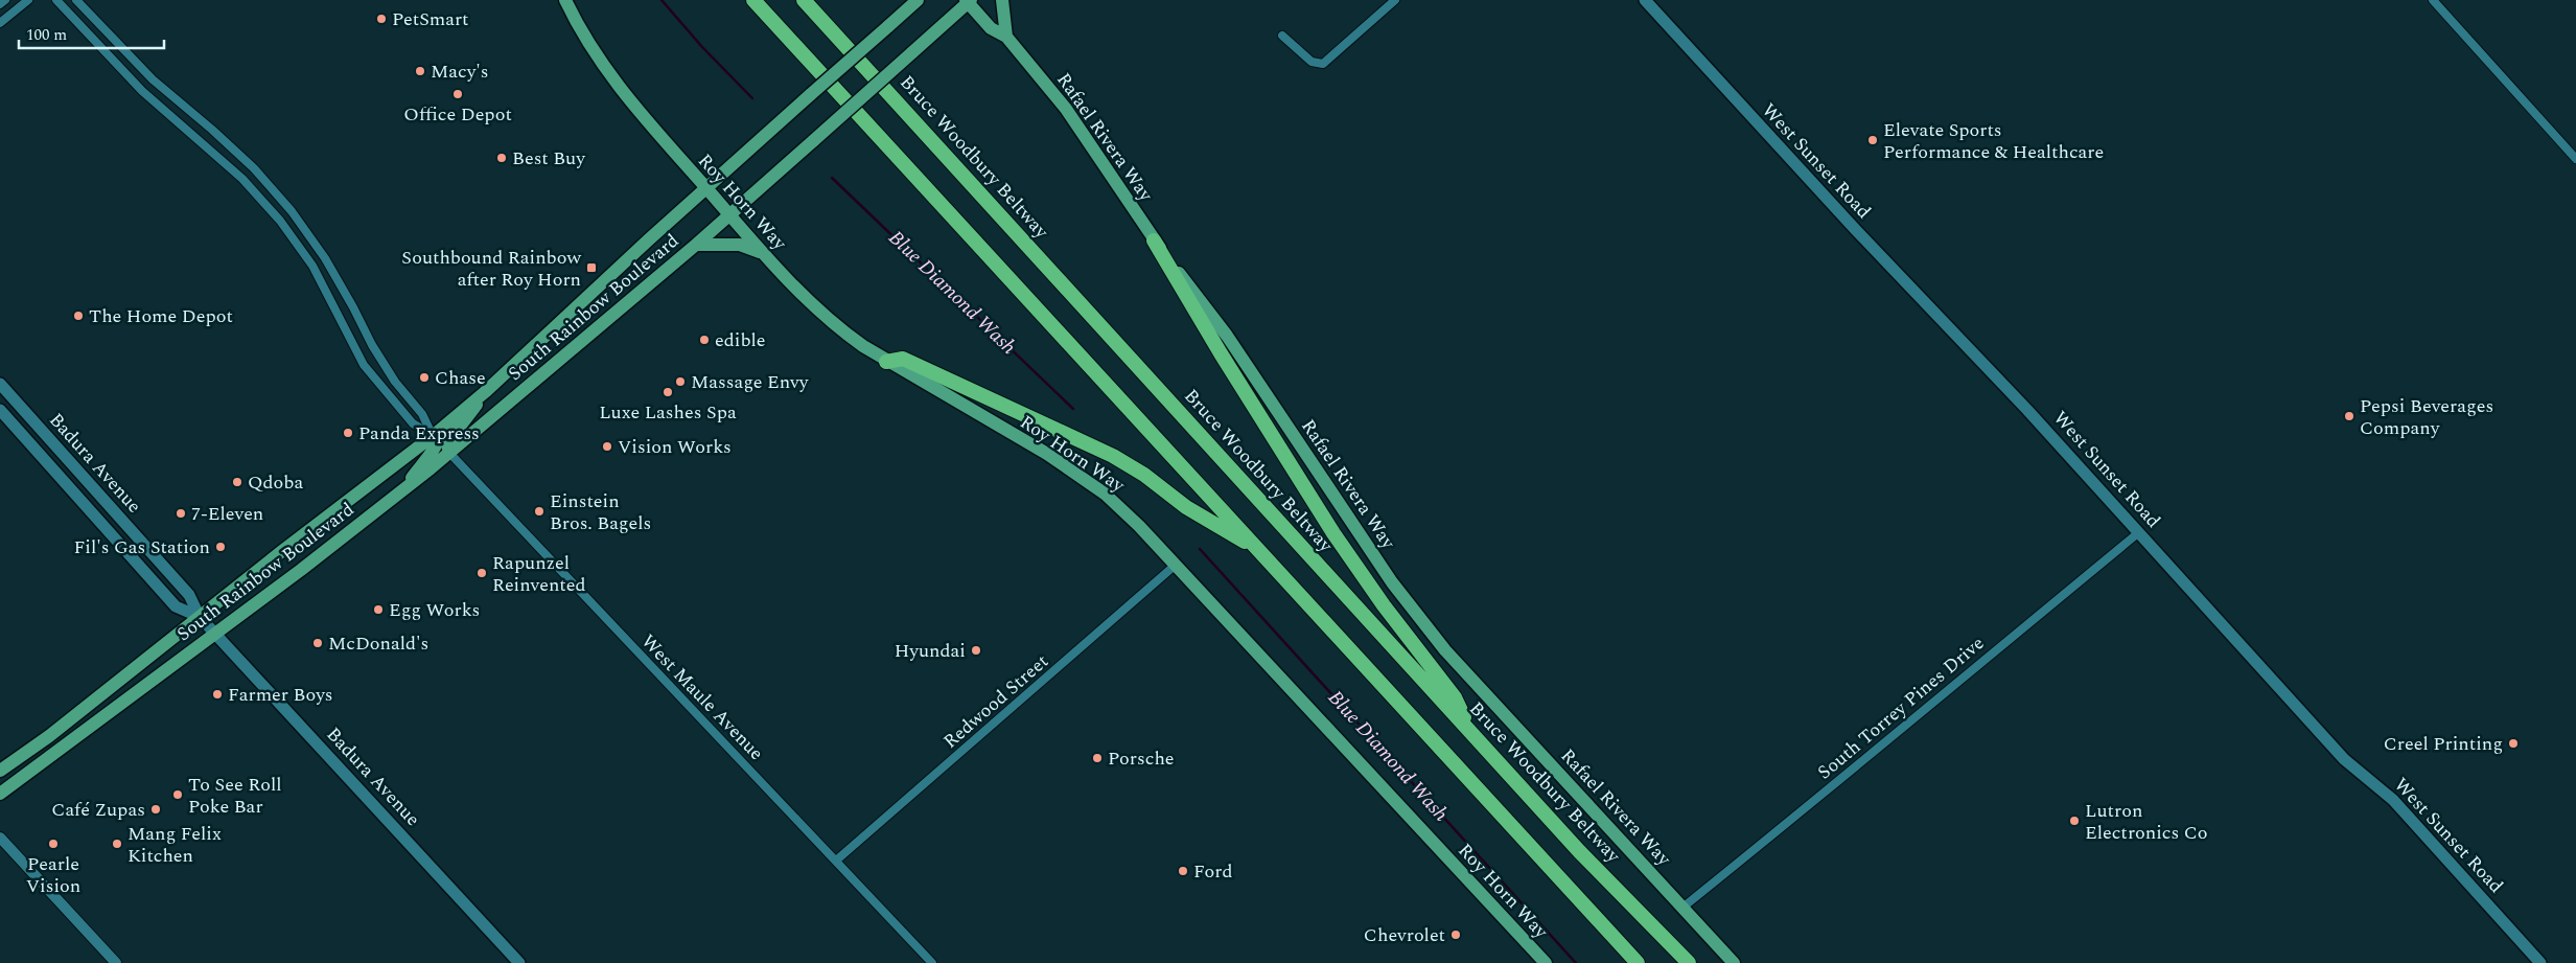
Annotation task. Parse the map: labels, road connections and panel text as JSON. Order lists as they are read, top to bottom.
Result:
{
  "streets": {
    "highway": ["Bruce Woodbury Beltway"],
    "main road": [
      "Rafael Rivera Way",
      "West Sunset Road",
      "Roy Horn Way",
      "South Rainbow Boulevard",
      "Badura Avenue"
    ],
    "street": ["West Maule Avenue", "Redwood Street", "South Torrey Pines Drive"]
  },
  "crossings": [
    ["Rafael Rivera Way", "South Rainbow Boulevard"],
    ["Rafael Rivera Way", "South Torrey Pines Drive"],
    ["West Sunset Road", "South Torrey Pines Drive"],
    ["Roy Horn Way", "South Rainbow Boulevard"],
    ["Roy Horn Way", "Redwood Street"],
    ["South Rainbow Boulevard", "Badura Avenue"],
    ["South Rainbow Boulevard", "West Maule Avenue"],
    ["West Maule Avenue", "Redwood Street"]
  ],
  "water": ["Blue Diamond Wash"],
  "places": {
    "other": [
      "PetSmart",
      "Macy's",
      "Office Depot",
      "Elevate Sports Performance & Healthcare",
      "Best Buy",
      "The Home Depot",
      "edible",
      "Chase",
      "Massage Envy",
      "Luxe Lashes Spa",
      "Pepsi Beverages Company",
      "Panda Express",
      "Vision Works",
      "Qdoba",
      "Einstein Bros. Bagels",
      "7-Eleven",
      "Fil's Gas Station",
      "Rapunzel Reinvented",
      "Egg Works",
      "McDonald's",
      "Hyundai",
      "Farmer Boys",
      "Creel Printing",
      "Porsche",
      "To See Roll Poke Bar",
      "Café Zupas",
      "Lutron Electronics Co",
      "Pearle Vision",
      "Mang Felix Kitchen",
      "Ford",
      "Chevrolet"
    ],
    "transit": ["Southbound Rainbow after Roy Horn"]
  },
  "scale_bar": "100 m"
}
